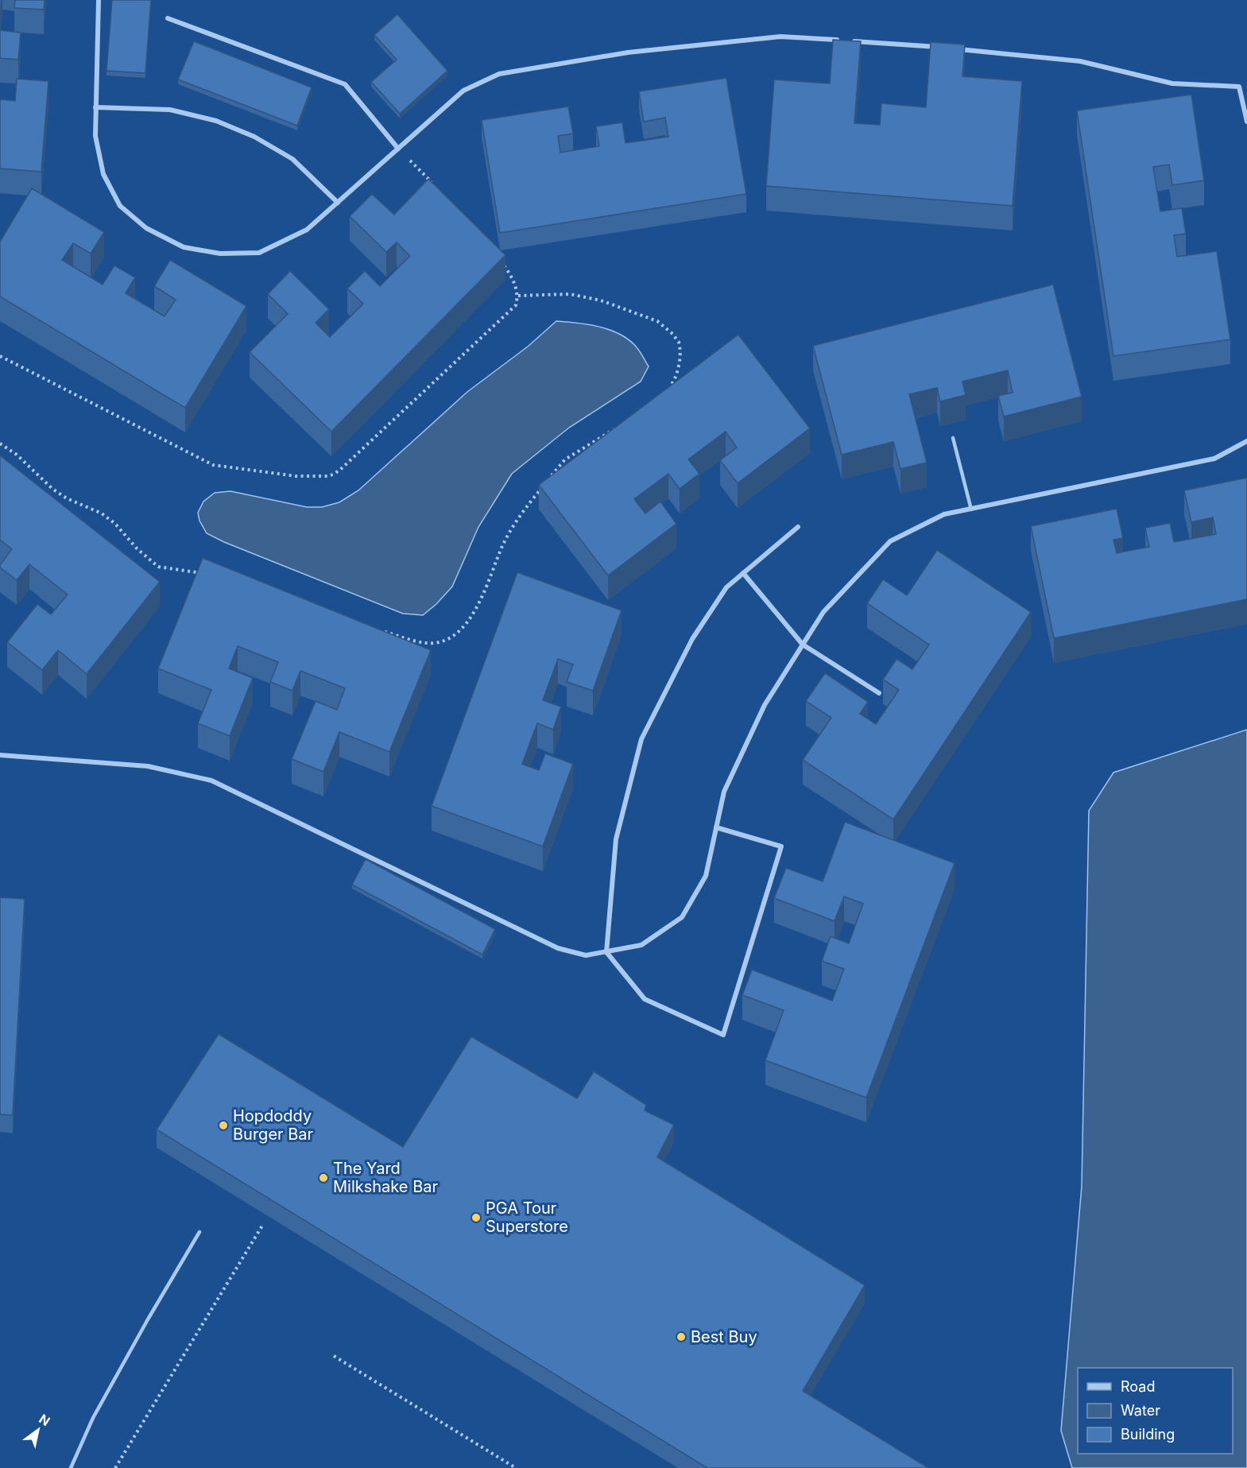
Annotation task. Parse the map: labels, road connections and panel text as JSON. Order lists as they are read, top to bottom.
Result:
{
  "places": [
    "Hopdoddy Burger Bar",
    "The Yard Milkshake Bar",
    "PGA Tour Superstore",
    "Best Buy"
  ],
  "legend": ["Road", "Water", "Building"],
  "north": "top right"
}
